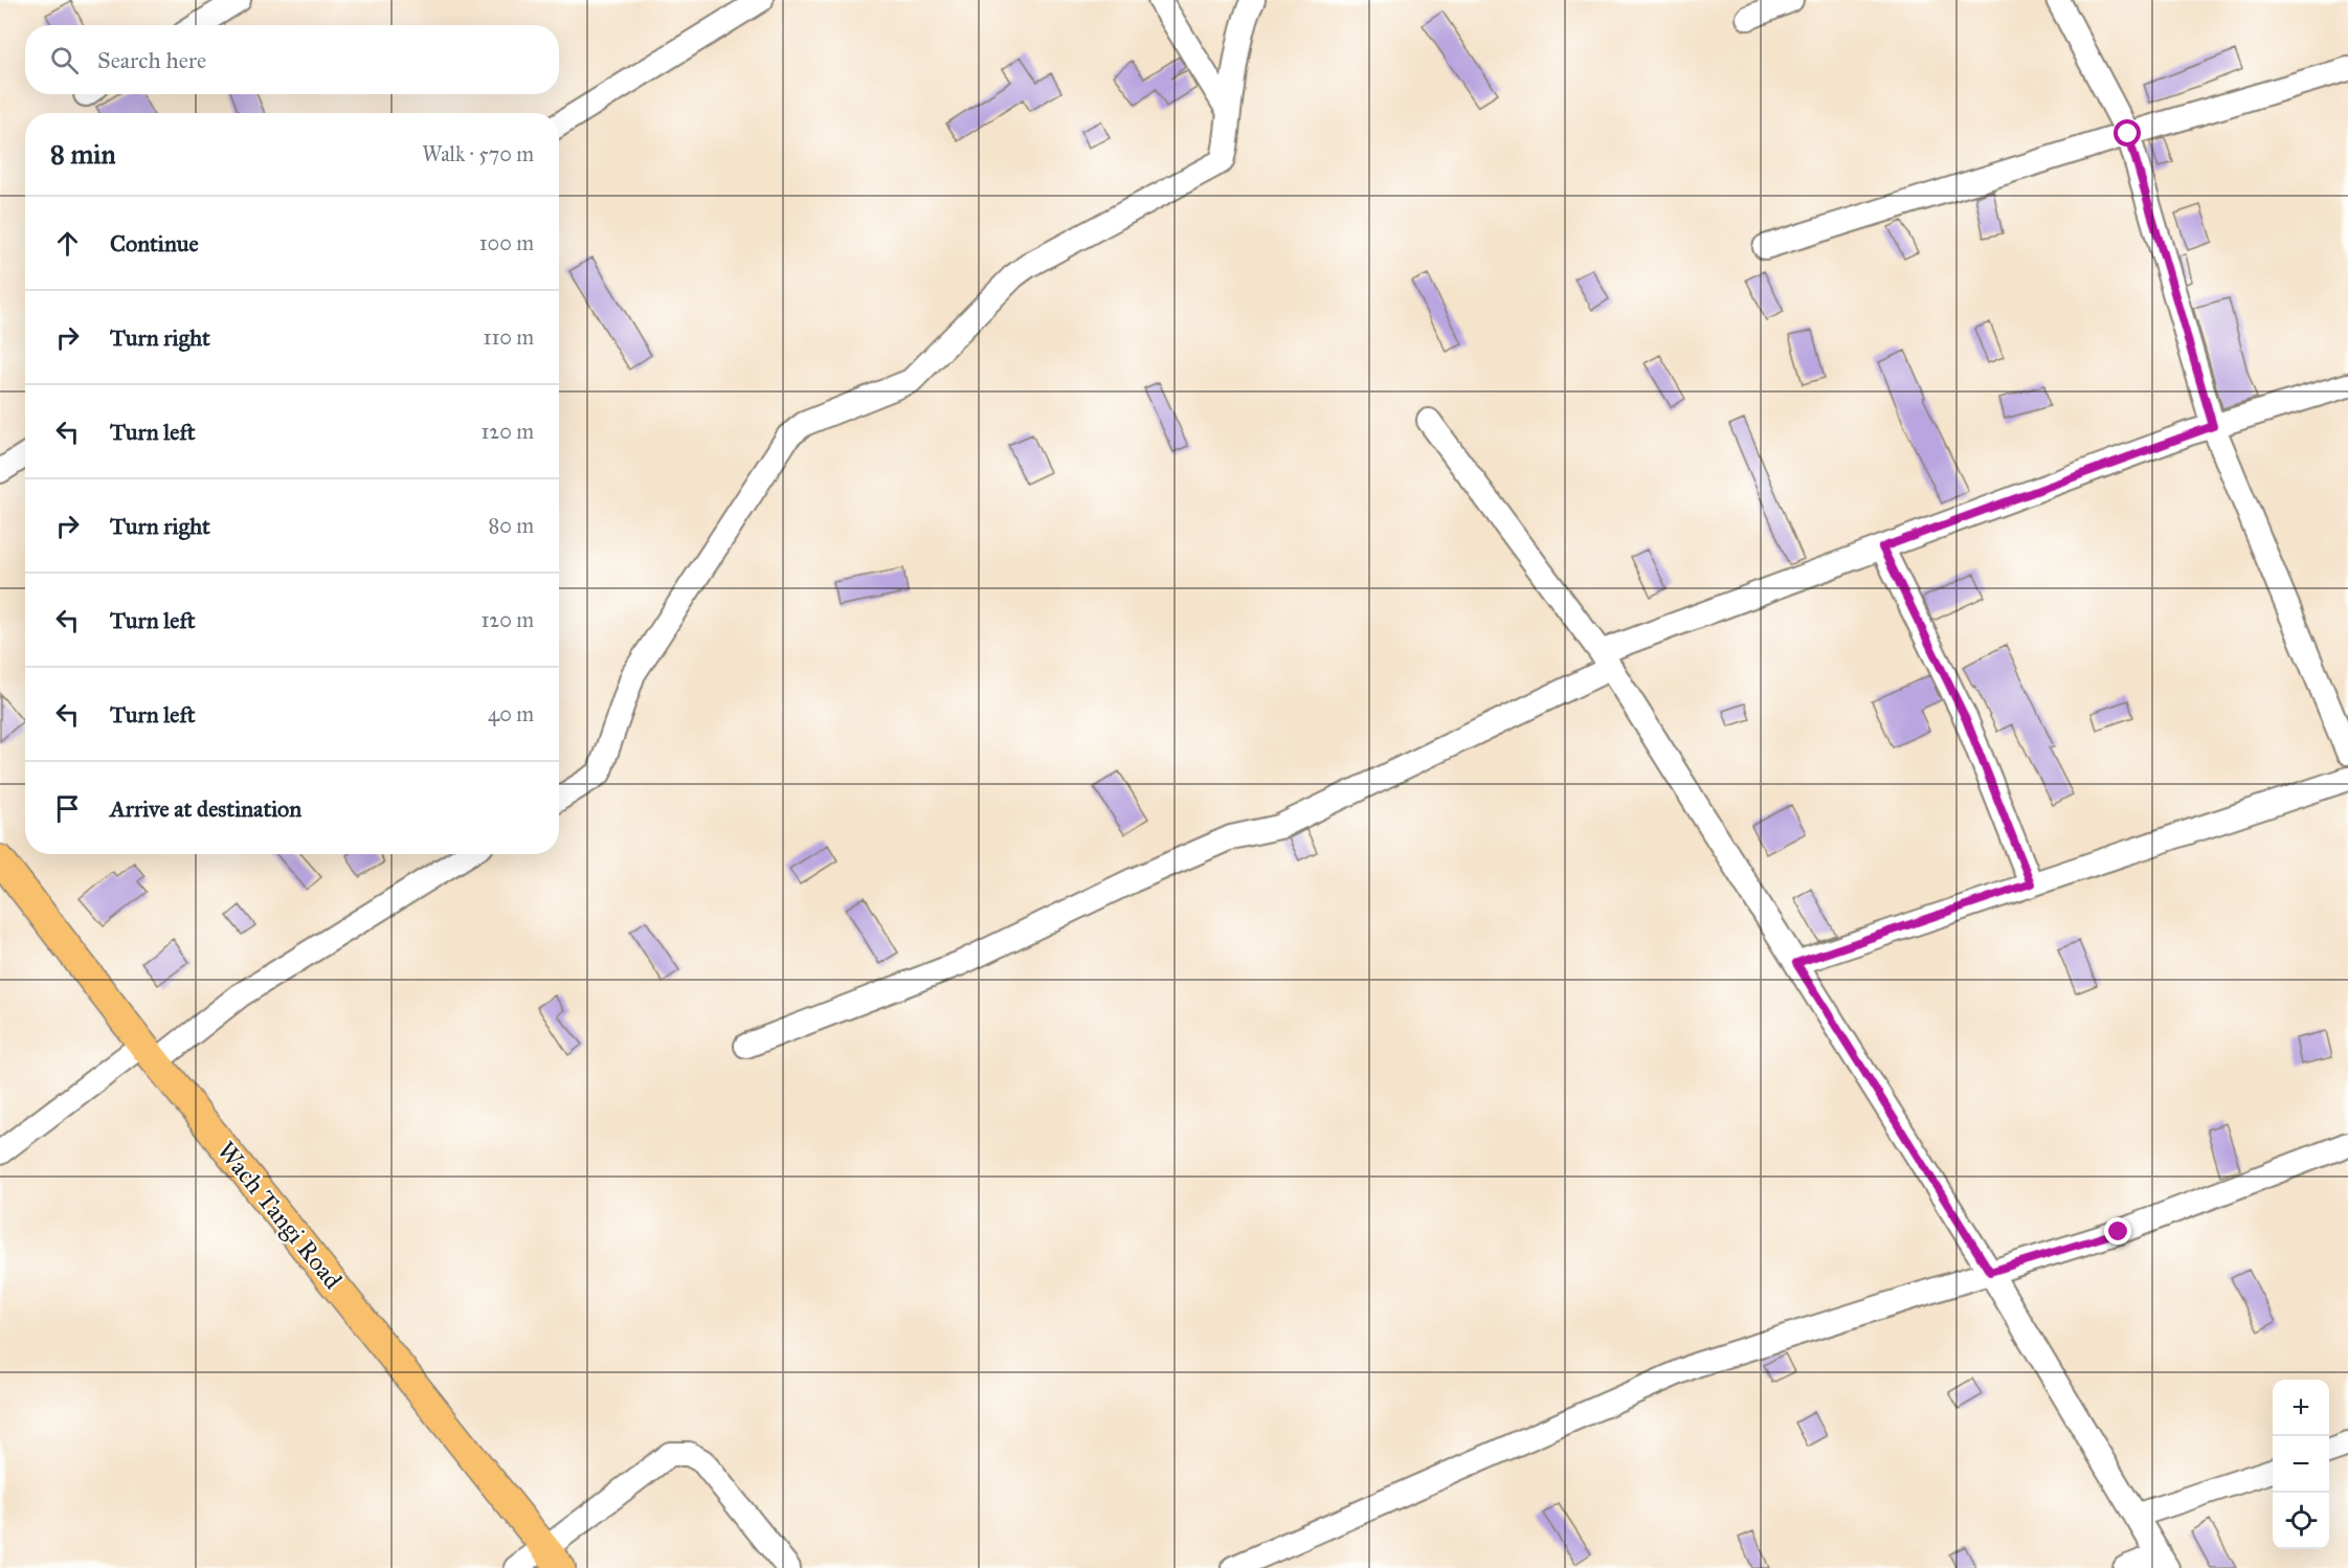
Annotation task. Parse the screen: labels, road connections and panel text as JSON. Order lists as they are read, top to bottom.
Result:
{
  "streets": {
    "main road": ["Wach Tangi Road"]
  },
  "page": {
    "search": "Search here",
    "heading": ["8 min", "Walk · 570 m"],
    "list": [
      ["Continue", "100 m"],
      ["Turn right", "110 m"],
      ["Turn left", "120 m"],
      ["Turn right", "80 m"],
      ["Turn left", "120 m"],
      ["Turn left", "40 m"],
      "Arrive at destination"
    ],
    "map_buttons": ["+", "−"]
  }
}
